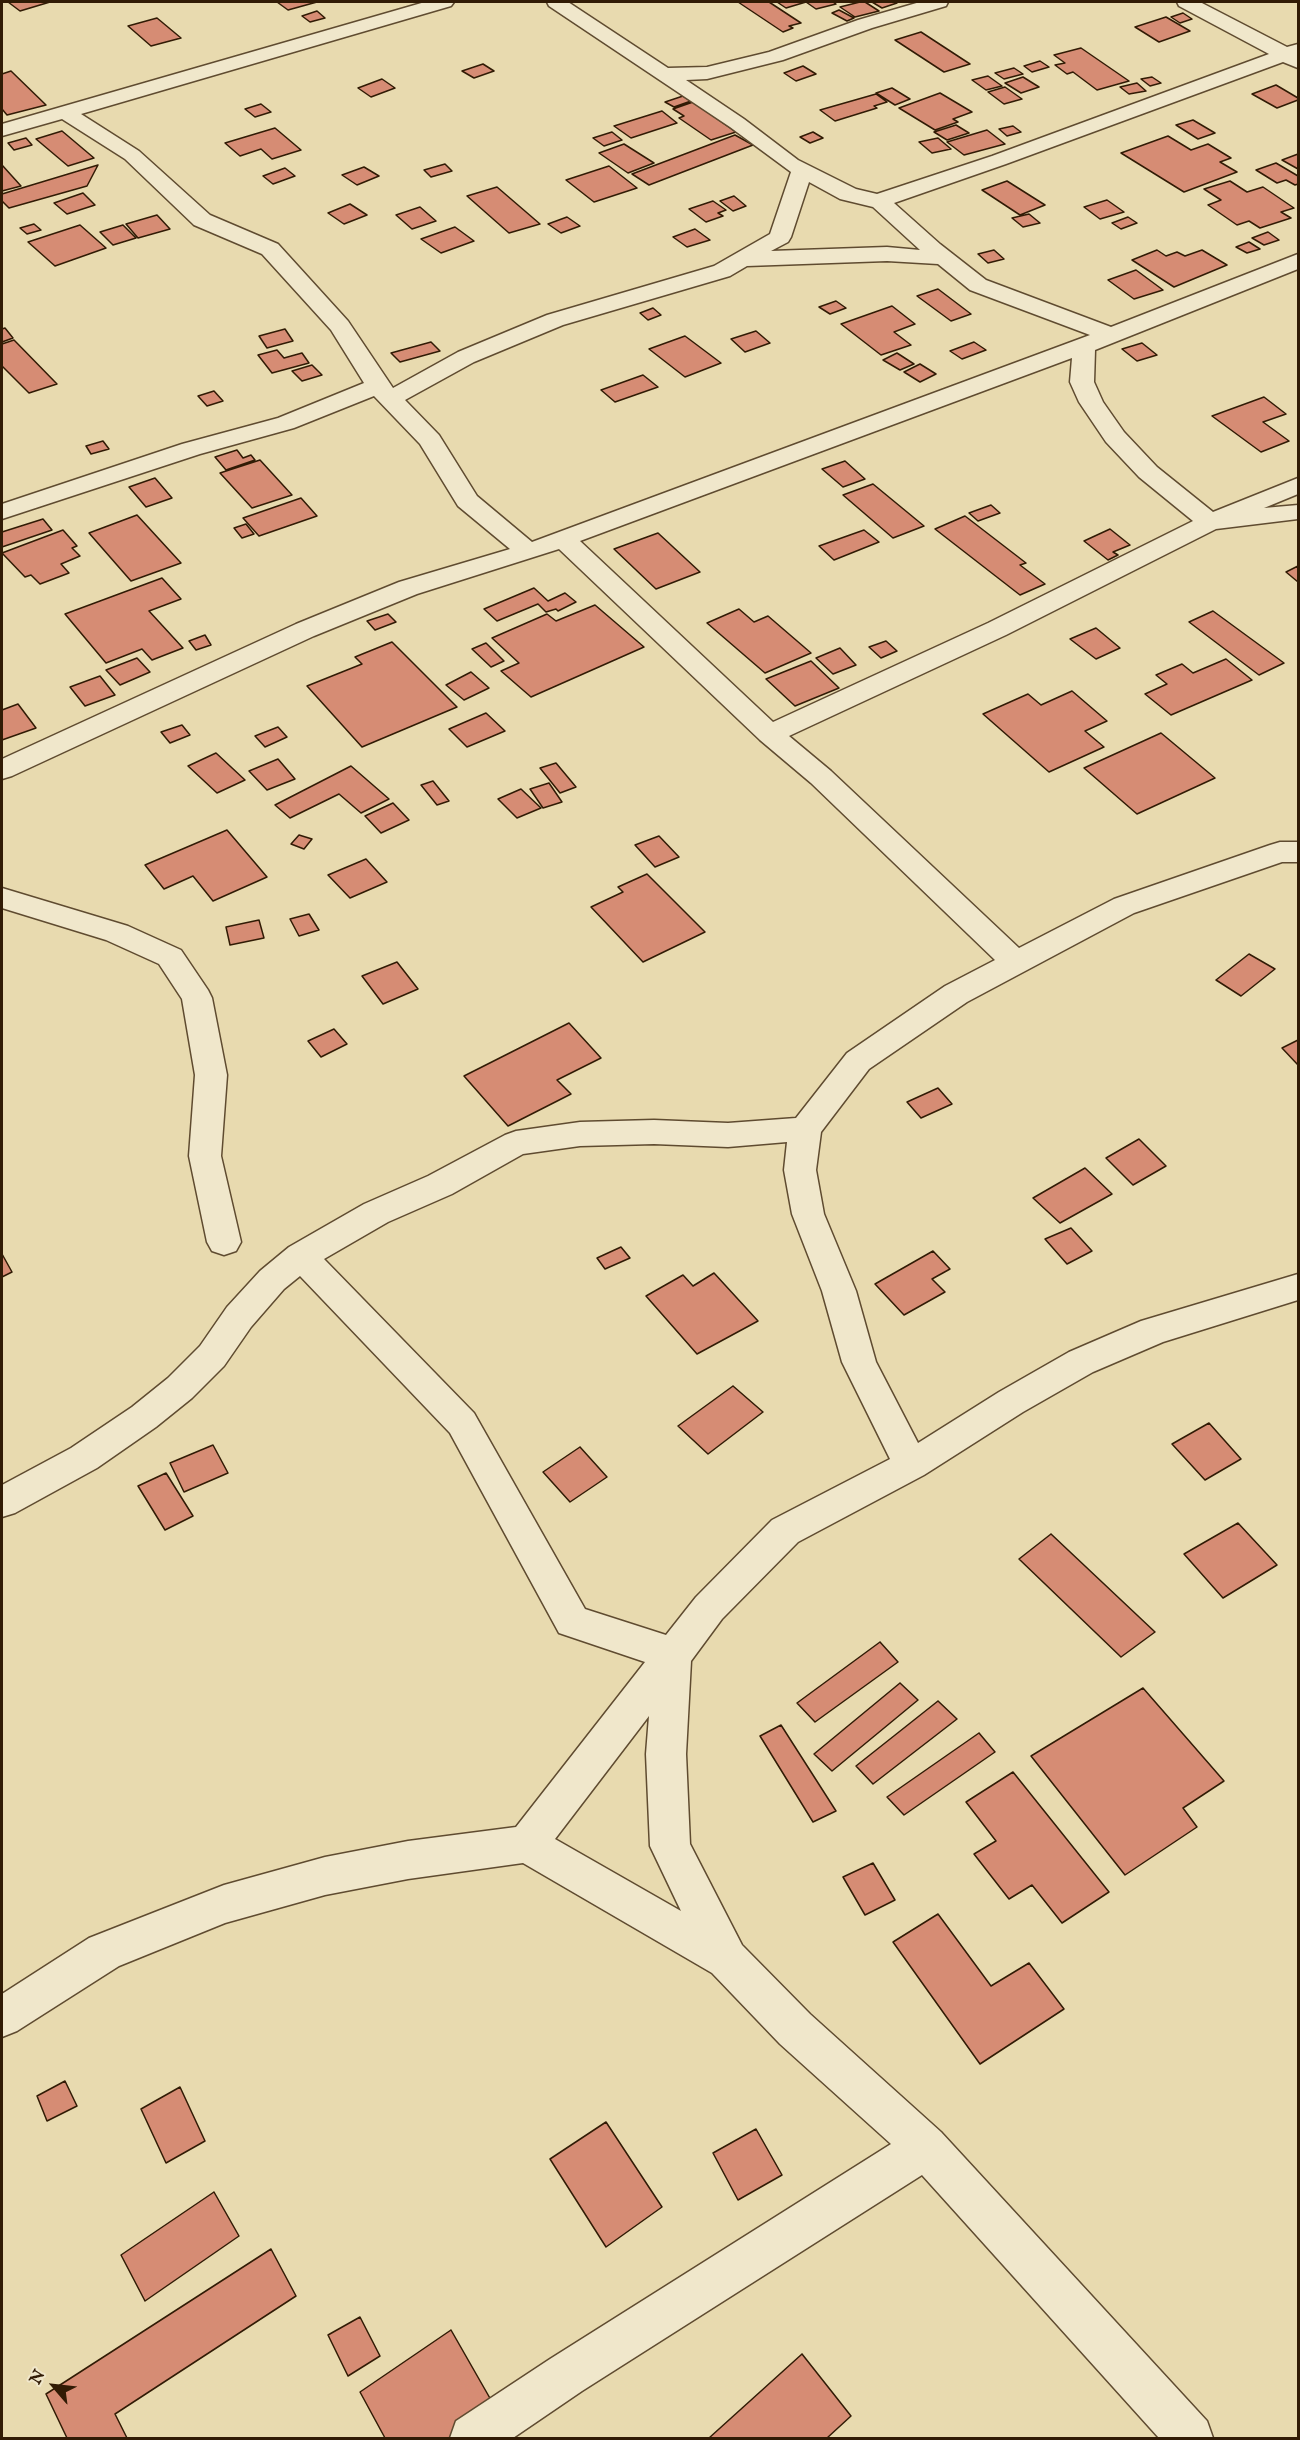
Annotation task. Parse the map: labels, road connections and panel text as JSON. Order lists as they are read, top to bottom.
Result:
{
  "north": "top left"
}
